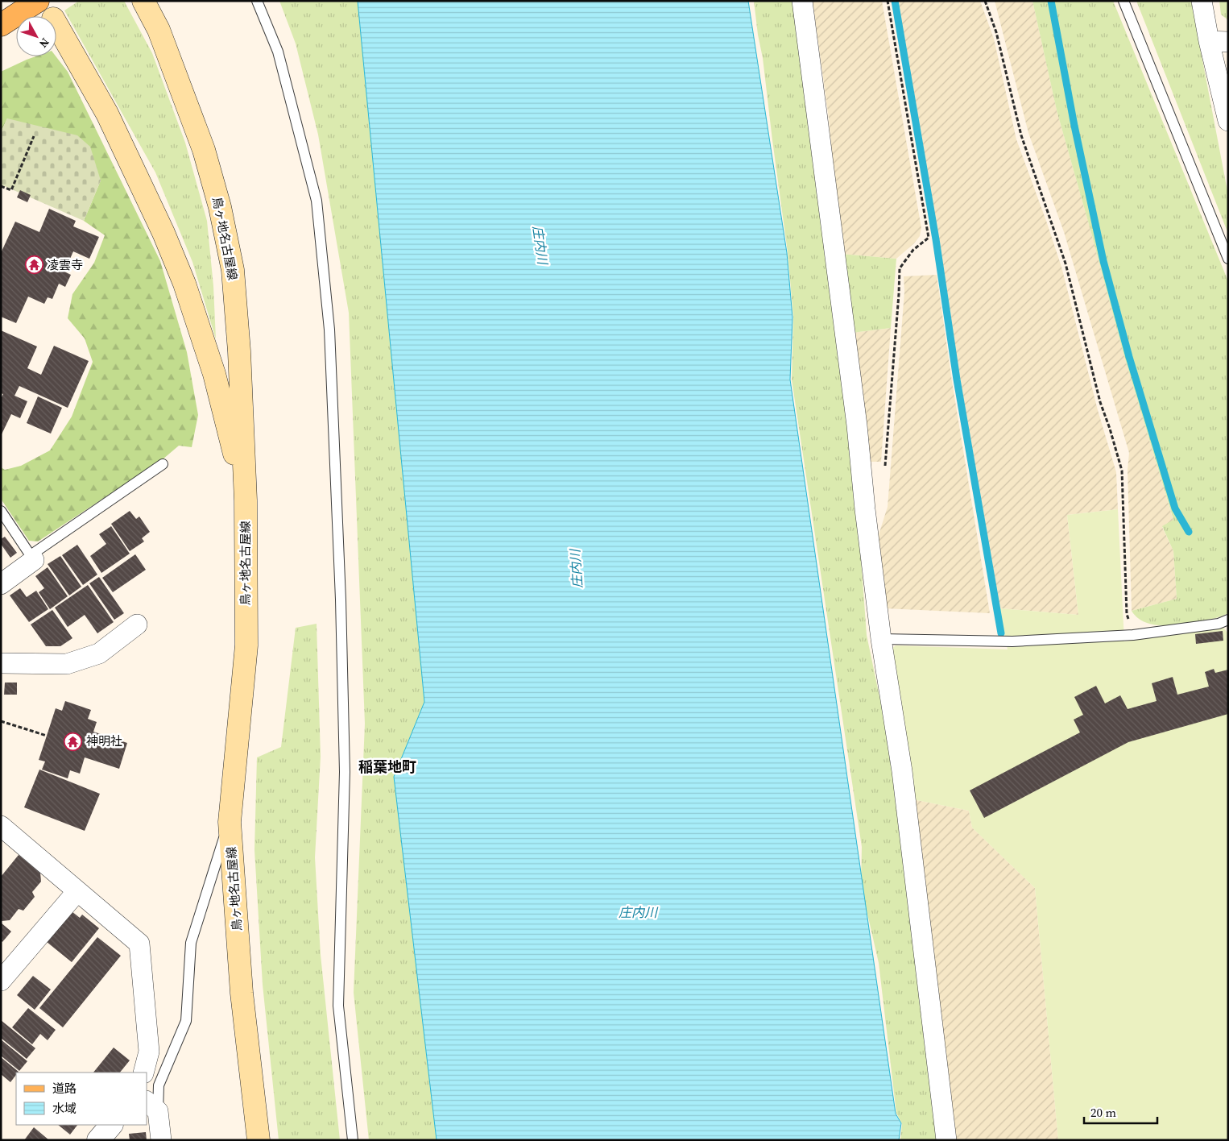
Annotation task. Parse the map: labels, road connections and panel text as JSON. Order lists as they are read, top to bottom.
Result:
{
  "streets": {
    "main road": ["鳥ヶ地名古屋線"]
  },
  "districts": ["稲葉地町"],
  "water": ["庄内川"],
  "places": {
    "temple": ["凌雲寺", "神明社"]
  },
  "legend": ["道路", "水域"],
  "scale_bar": "20 m",
  "north": "bottom right"
}
